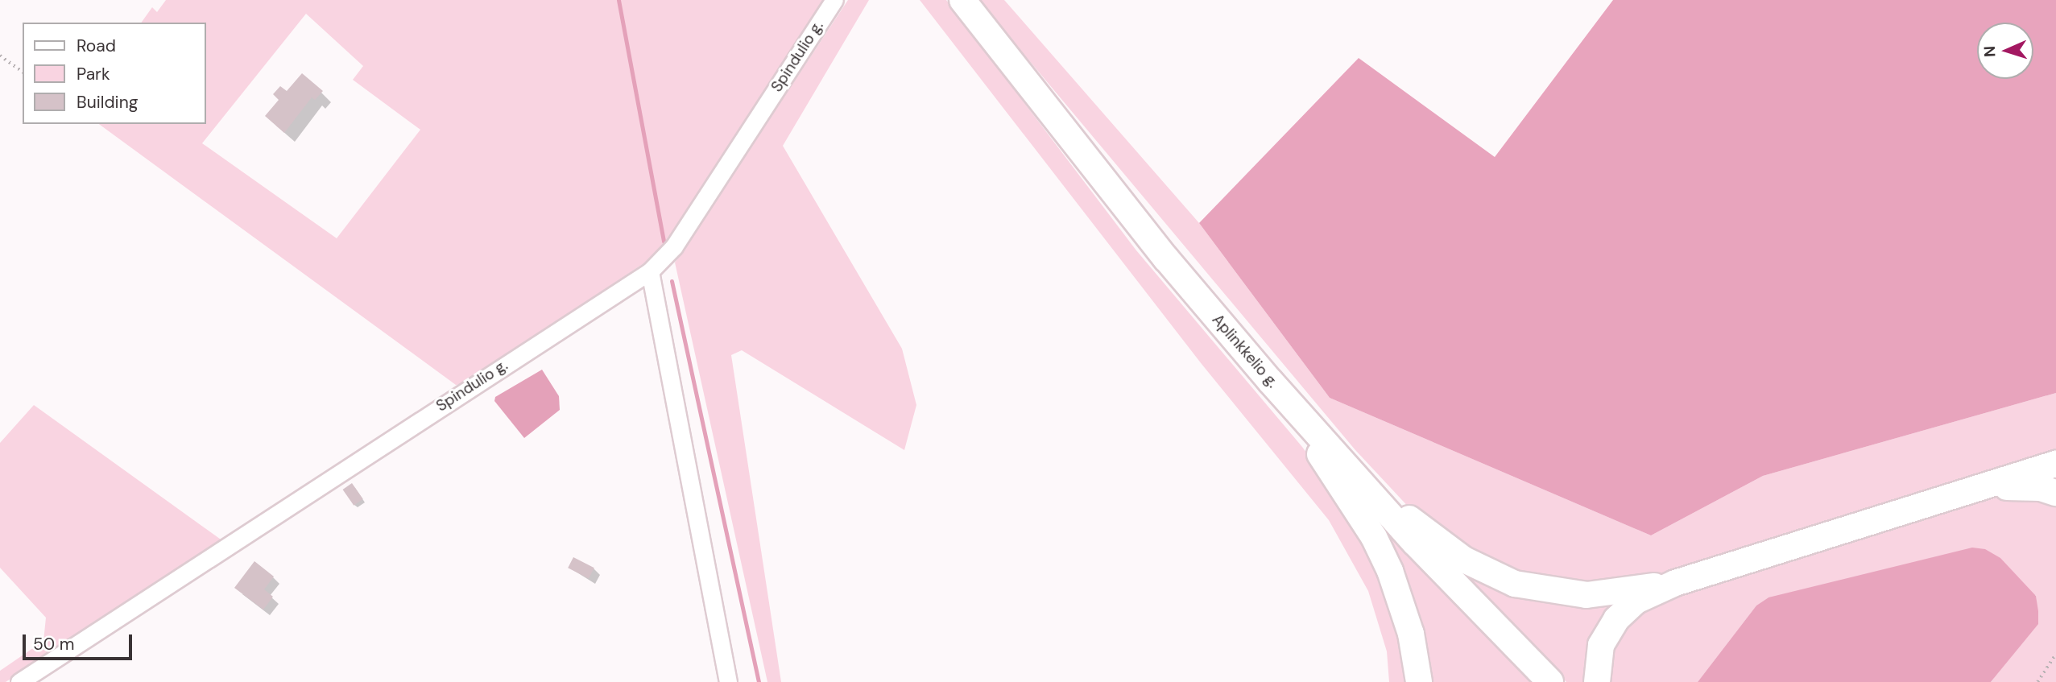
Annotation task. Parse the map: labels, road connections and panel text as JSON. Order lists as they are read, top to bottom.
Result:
{
  "streets": {
    "highway": ["Aplinkkelio g."],
    "street": ["Spindulio g."]
  },
  "legend": ["Road", "Park", "Building"],
  "scale_bar": "50 m",
  "north": "left"
}
